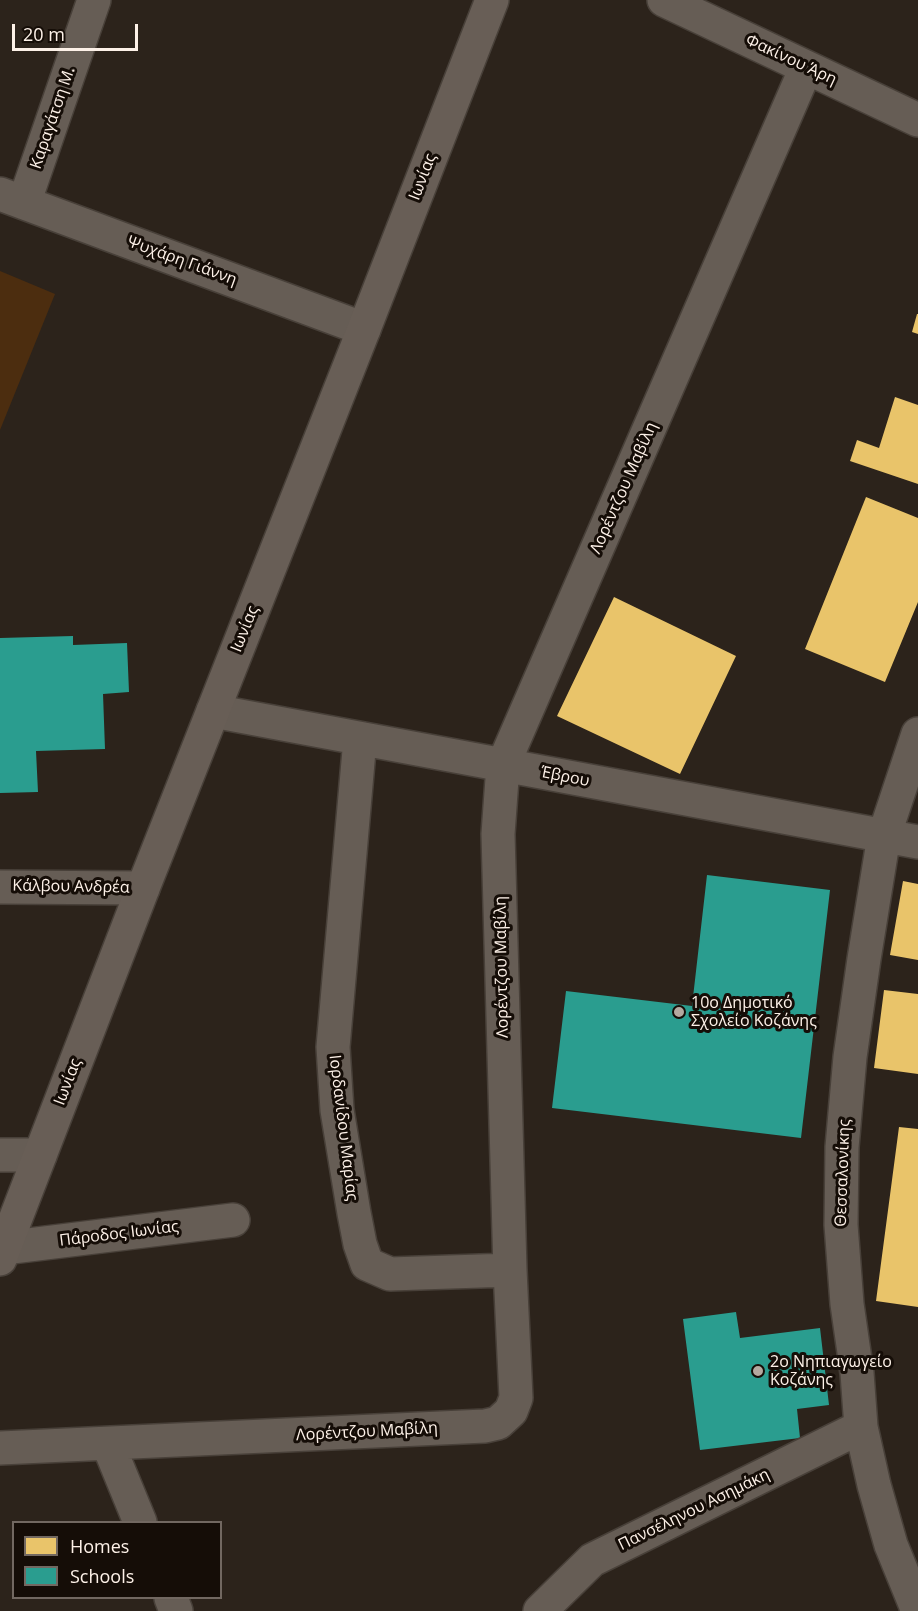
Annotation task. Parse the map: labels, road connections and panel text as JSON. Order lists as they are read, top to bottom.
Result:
{
  "streets": {
    "main road": ["Ιωνίας"],
    "street": [
      "Φακίνου Άρη",
      "Καραγάτση Μ.",
      "Ψυχάρη Γιάννη",
      "Λορέντζου Μαβίλη",
      "Έβρου",
      "Κάλβου Ανδρέα",
      "Ιορδανίδου Μαρίας",
      "Θεσσαλονίκης",
      "Πάροδος Ιωνίας",
      "Πανσέληνου Ασημάκη"
    ]
  },
  "crossings": [
    ["Φακίνου Άρη", "Λορέντζου Μαβίλη"],
    ["Καραγάτση Μ.", "Ψυχάρη Γιάννη"],
    ["Ιωνίας", "Ψυχάρη Γιάννη"],
    ["Ιωνίας", "Έβρου"],
    ["Ιωνίας", "Κάλβου Ανδρέα"],
    ["Ιωνίας", "Πάροδος Ιωνίας"],
    ["Λορέντζου Μαβίλη", "Έβρου"],
    ["Λορέντζου Μαβίλη", "Ιορδανίδου Μαρίας"],
    ["Έβρου", "Ιορδανίδου Μαρίας"],
    ["Έβρου", "Θεσσαλονίκης"],
    ["Θεσσαλονίκης", "Πανσέληνου Ασημάκη"]
  ],
  "places": ["10ο Δημοτικό Σχολείο Κοζάνης", "2ο Νηπιαγωγείο Κοζάνης"],
  "legend": ["Homes", "Schools"],
  "scale_bar": "20 m"
}
